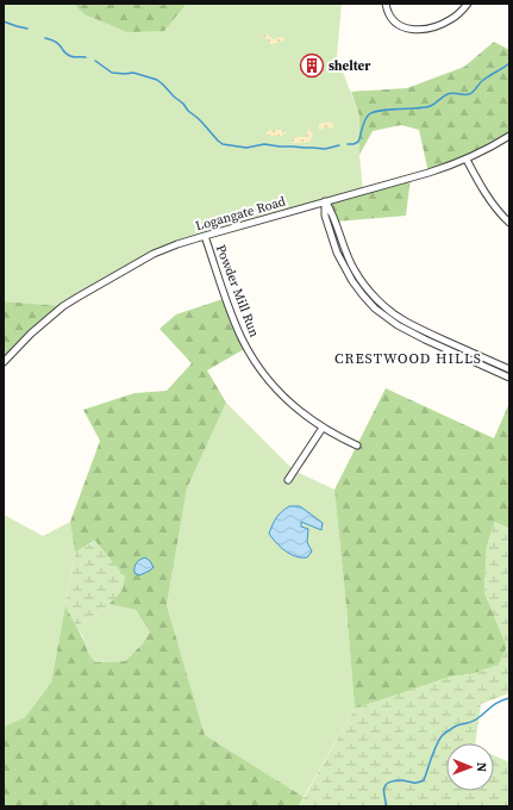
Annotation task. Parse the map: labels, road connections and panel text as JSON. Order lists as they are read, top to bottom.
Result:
{
  "streets": {
    "street": ["Logangate Road", "Powder Mill Run"]
  },
  "crossings": [
    ["Logangate Road", "Powder Mill Run"]
  ],
  "districts": ["CRESTWOOD HILLS"],
  "places": {
    "building": ["shelter"]
  },
  "north": "right"
}
